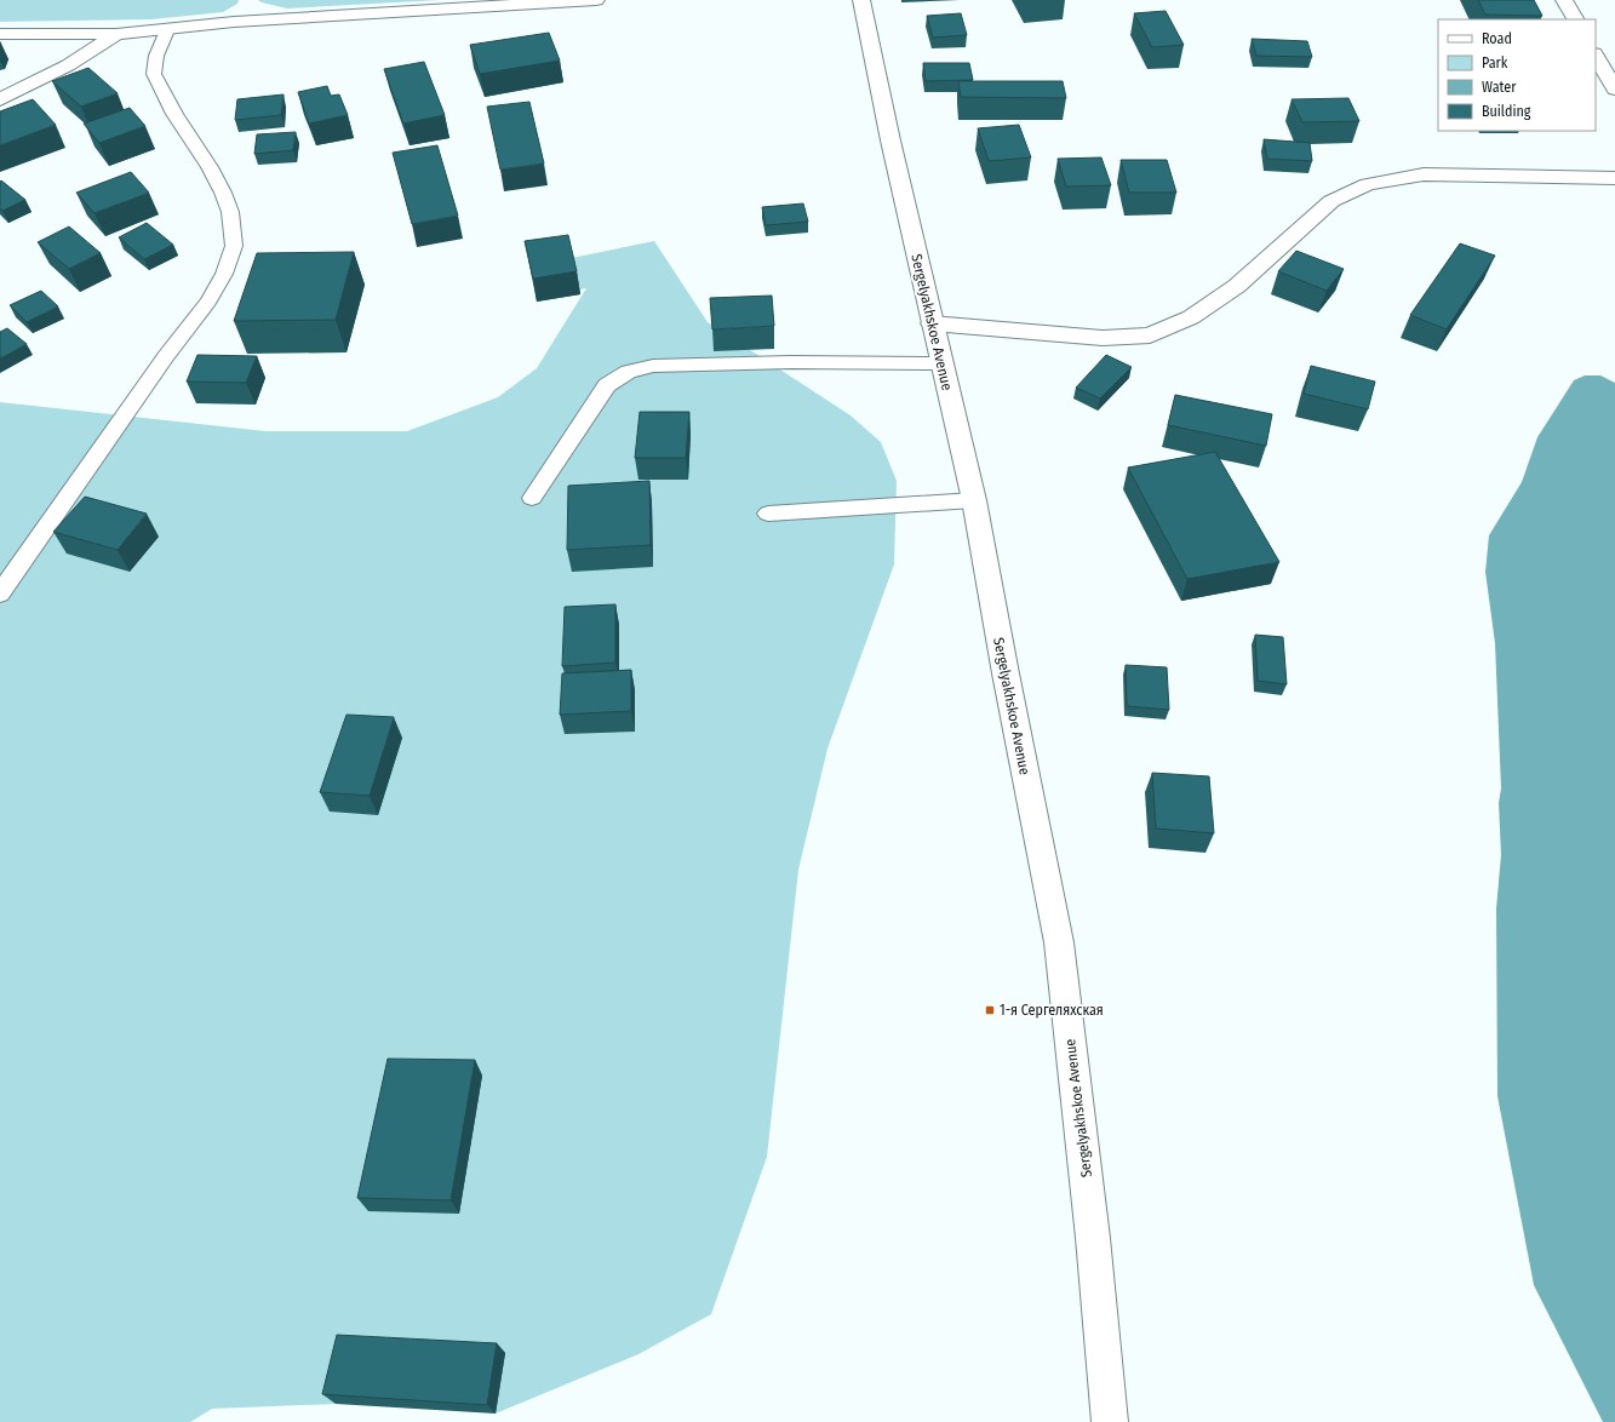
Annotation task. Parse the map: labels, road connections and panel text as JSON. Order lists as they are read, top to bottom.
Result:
{
  "streets": {
    "street": ["Sergelyakhskoe Avenue"]
  },
  "places": {
    "transit": ["1-я Сергеляхская"]
  },
  "legend": [
    "Road",
    "Park",
    "Water",
    "Building"
  ]
}
